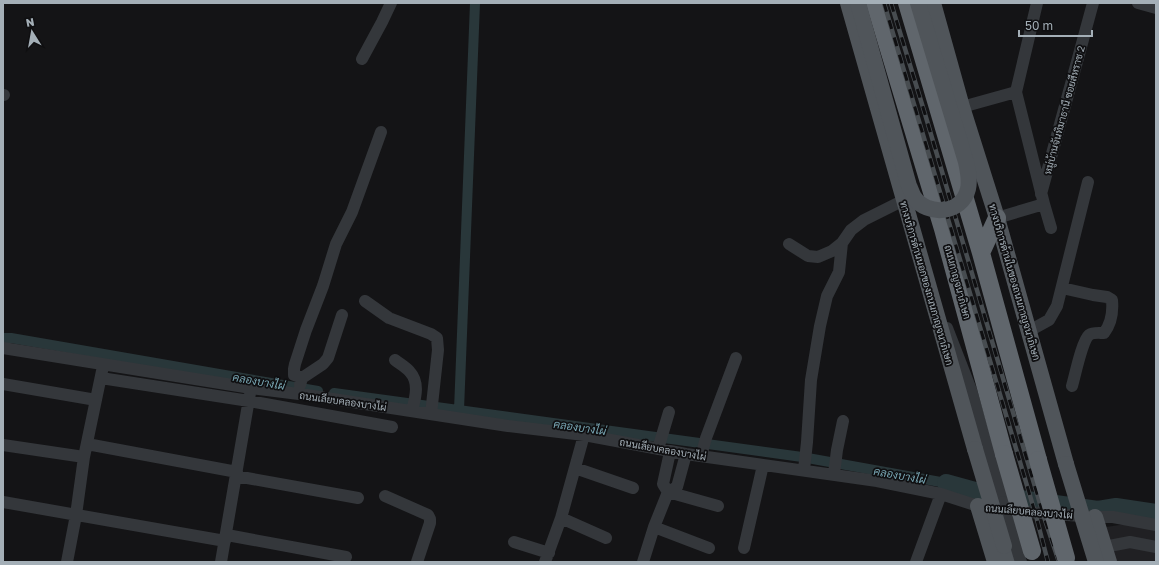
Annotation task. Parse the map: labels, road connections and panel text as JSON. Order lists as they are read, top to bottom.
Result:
{
  "streets": {
    "highway": ["ถนนกาญจนาภิเษก"],
    "main road": ["ทางบริการด้านในของถนนกาญจนาภิเษก", "ทางบริการด้านนอกของถนนกาญจนาภิเษก"],
    "street": ["หมู่บ้านจันทิมาธานี ซอยสีหราช 2", "ถนนเลียบคลองบางไผ่"]
  },
  "water": ["คลองบางไผ่"],
  "scale_bar": "50 m",
  "north": "top"
}
